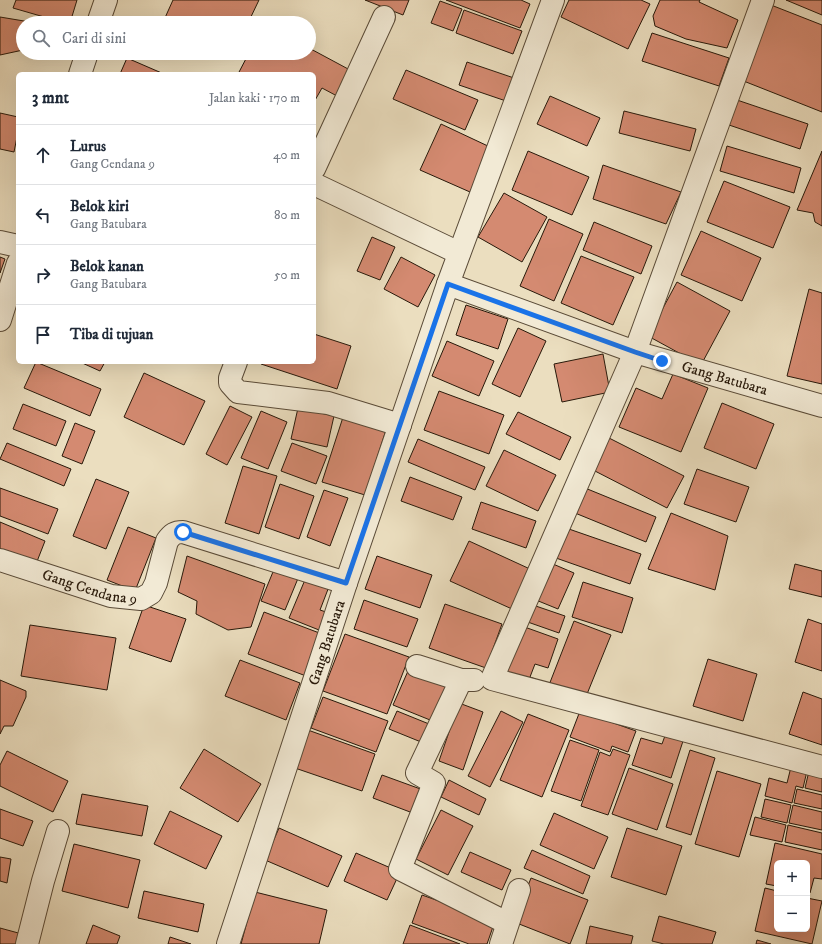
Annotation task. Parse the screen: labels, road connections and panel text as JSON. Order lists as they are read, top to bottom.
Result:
{
  "streets": {
    "street": ["Gang Batubara", "Gang Cendana 9"]
  },
  "crossings": [
    ["Gang Batubara", "Gang Cendana 9"]
  ],
  "page": {
    "search": "Cari di sini",
    "heading": ["3 mnt", "Jalan kaki · 170 m"],
    "list": [
      ["Lurus", "Gang Cendana 9", "40 m"],
      ["Belok kiri", "Gang Batubara", "80 m"],
      ["Belok kanan", "Gang Batubara", "50 m"],
      "Tiba di tujuan"
    ],
    "map_buttons": ["+", "−"]
  }
}
